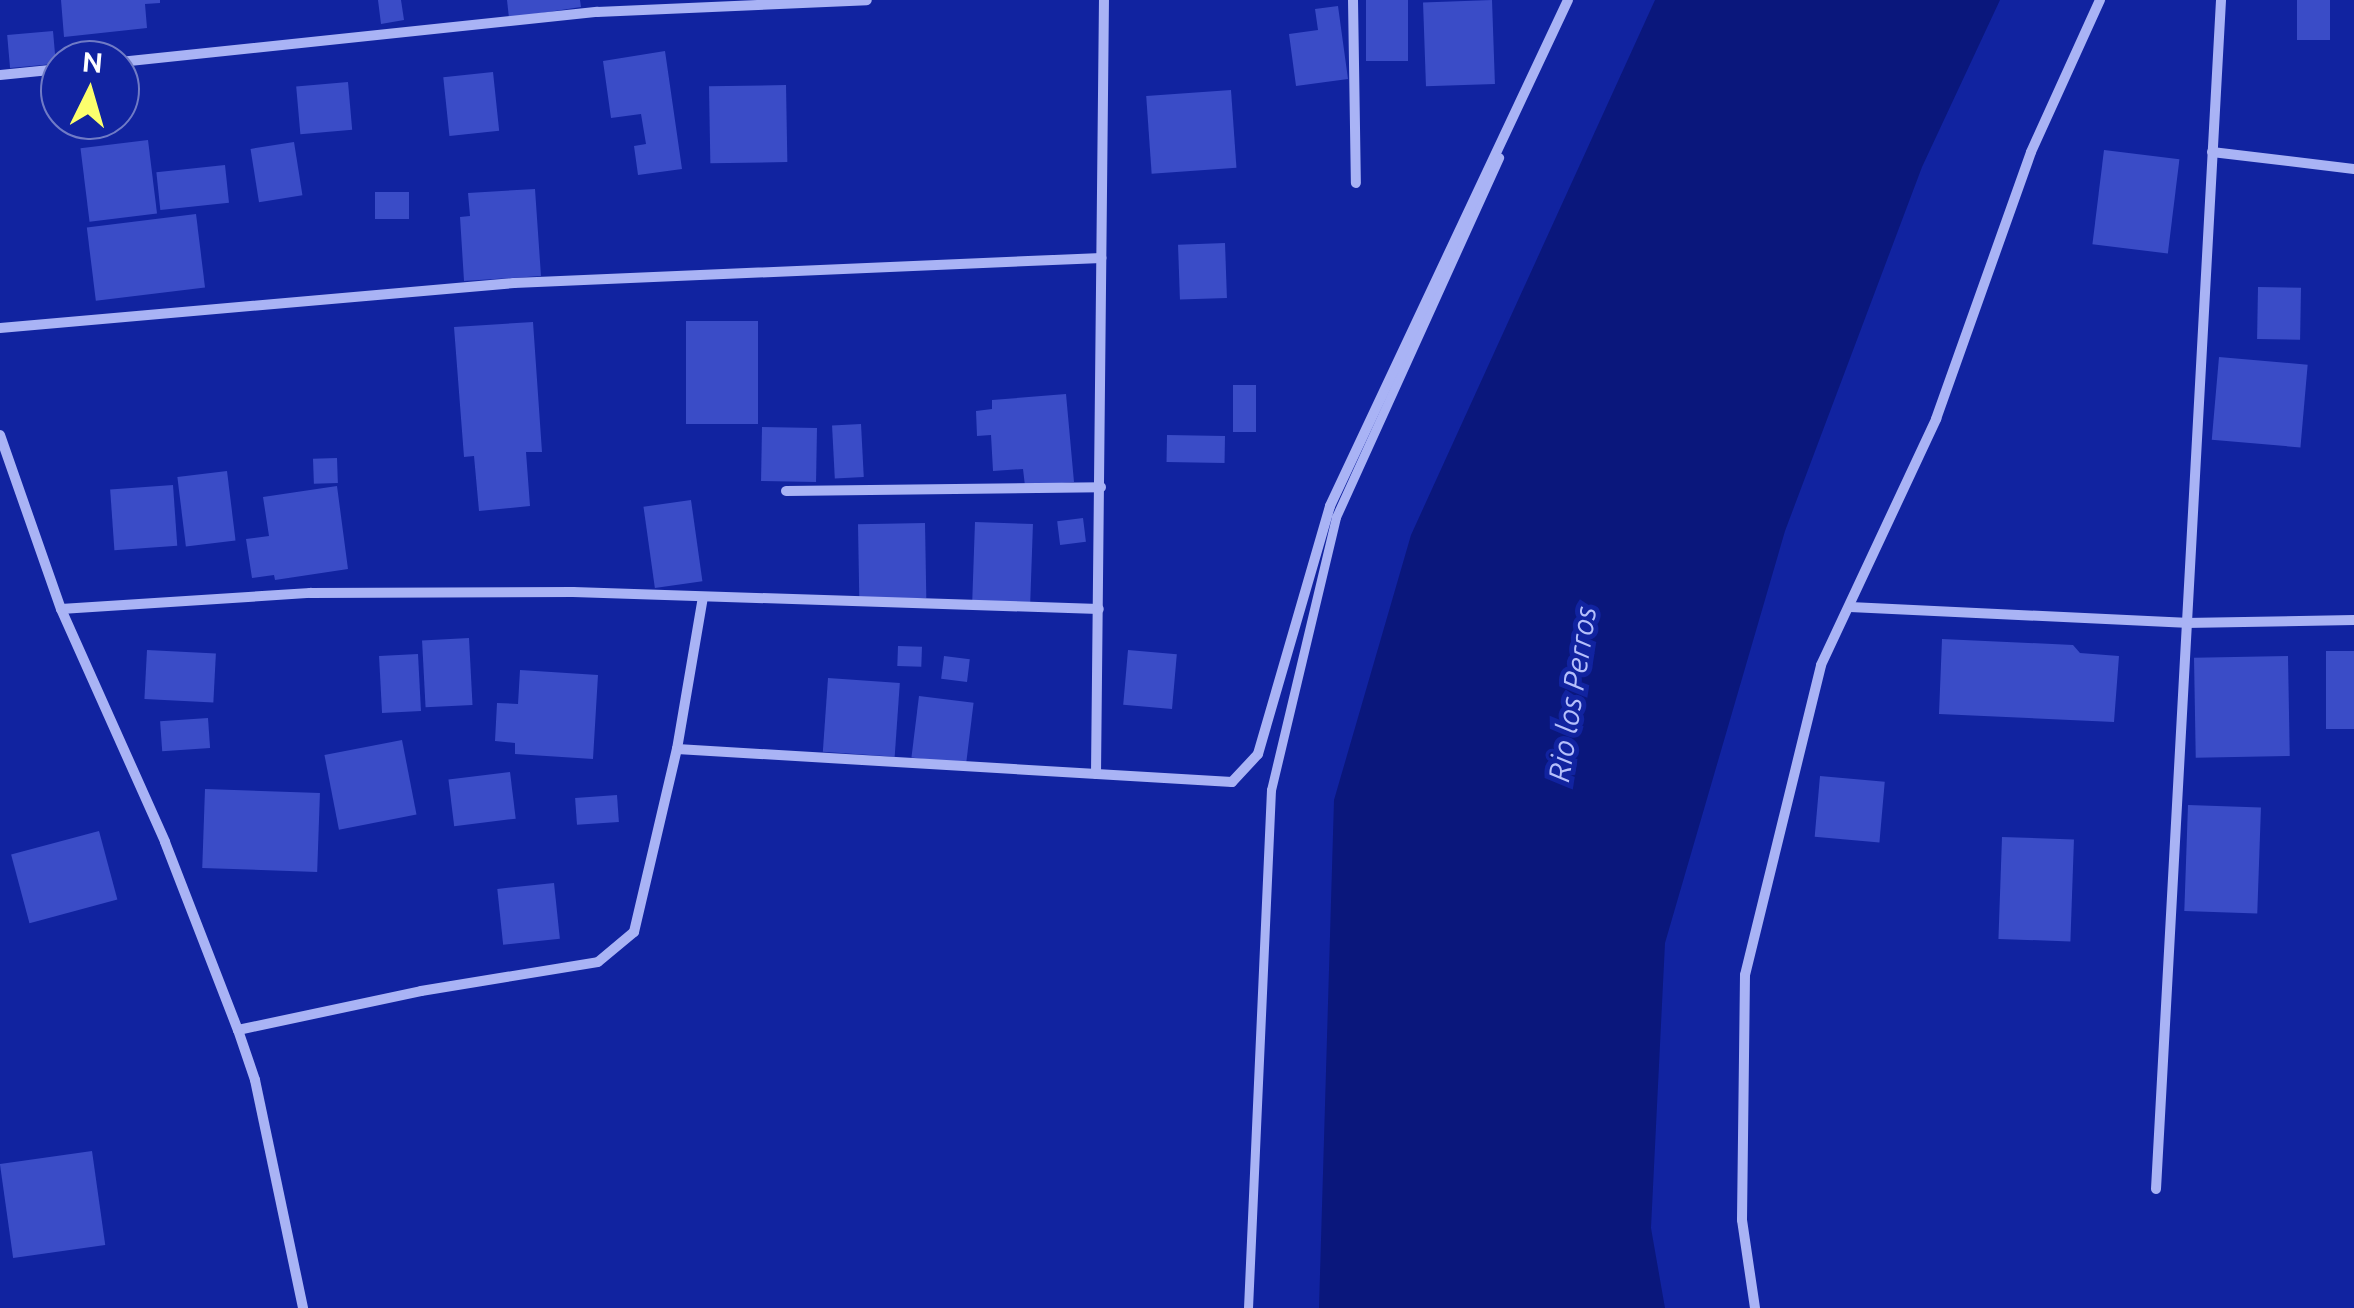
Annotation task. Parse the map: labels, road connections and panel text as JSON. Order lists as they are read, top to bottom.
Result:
{
  "water": ["Rio los Perros"],
  "north": "top"
}
